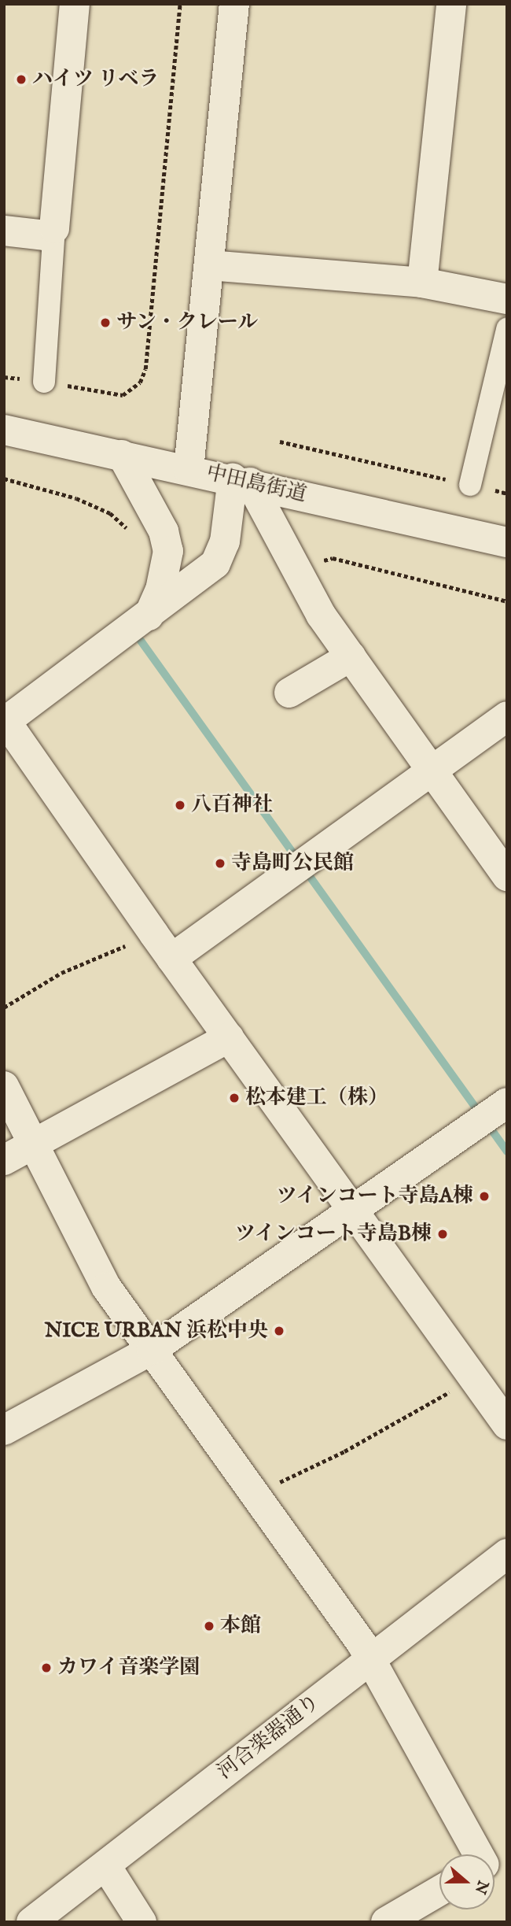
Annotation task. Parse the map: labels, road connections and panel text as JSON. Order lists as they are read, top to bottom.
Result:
{
  "streets": {
    "street": ["中田島街道", "河合楽器通り"]
  },
  "places": [
    "ハイツ リベラ",
    "サン・クレール",
    "八百神社",
    "寺島町公民館",
    "松本建工（株）",
    "ツインコート寺島A棟",
    "ツインコート寺島B棟",
    "NICE URBAN 浜松中央",
    "本館",
    "カワイ音楽学園"
  ],
  "north": "right"
}
